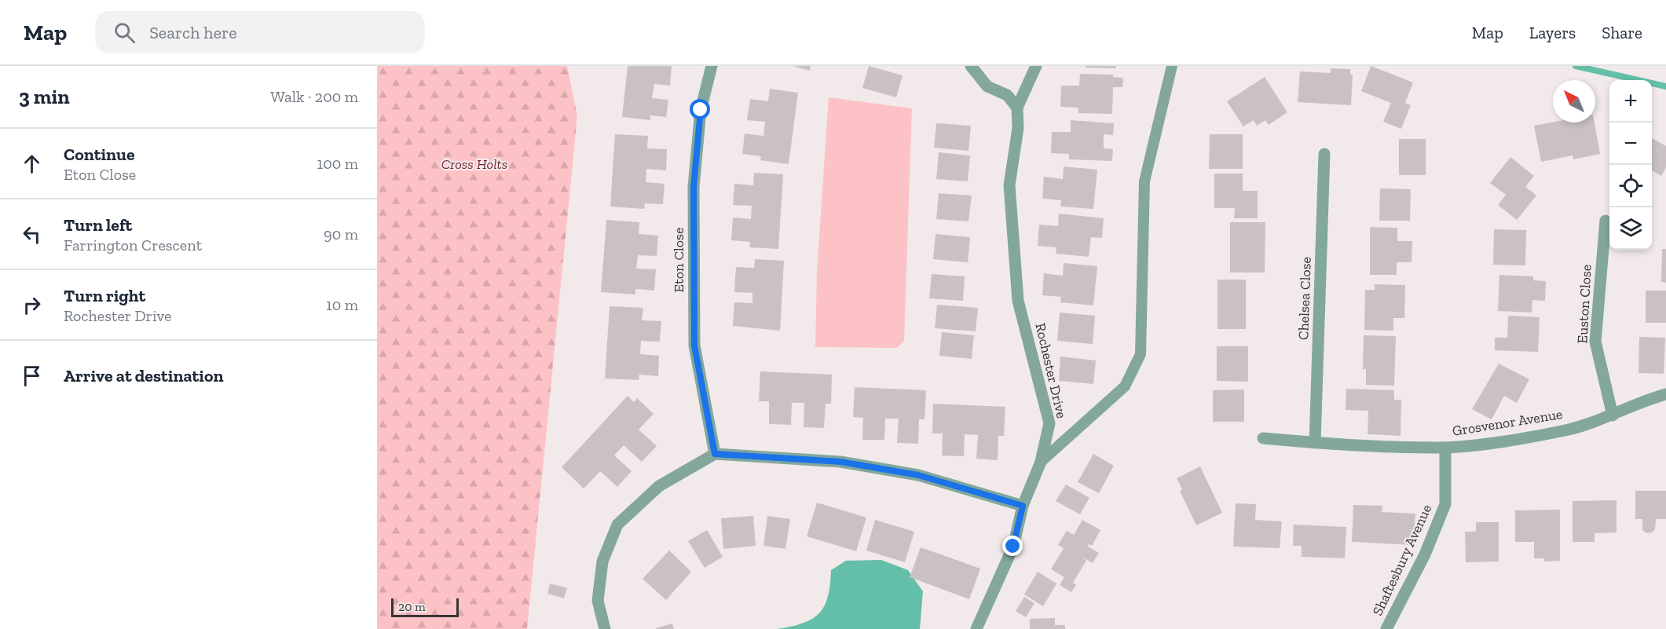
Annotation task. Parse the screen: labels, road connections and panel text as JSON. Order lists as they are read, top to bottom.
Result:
{
  "streets": {
    "street": [
      "Eton Close",
      "Chelsea Close",
      "Euston Close",
      "Rochester Drive",
      "Grosvenor Avenue",
      "Shaftesbury Avenue"
    ]
  },
  "crossings": [
    ["Chelsea Close", "Grosvenor Avenue"],
    ["Euston Close", "Grosvenor Avenue"],
    ["Grosvenor Avenue", "Shaftesbury Avenue"]
  ],
  "parks": ["Cross Holts"],
  "scale_bar": "20 m",
  "north": "top left",
  "page": {
    "header": "Map",
    "search": "Search here",
    "nav": ["Map", "Layers", "Share"],
    "heading": ["3 min", "Walk · 200 m"],
    "map_buttons": ["+", "−"],
    "list": [
      ["Continue", "Eton Close", "100 m"],
      ["Turn left", "Farrington Crescent", "90 m"],
      ["Turn right", "Rochester Drive", "10 m"],
      "Arrive at destination"
    ],
    "scale": "20 m"
  }
}
